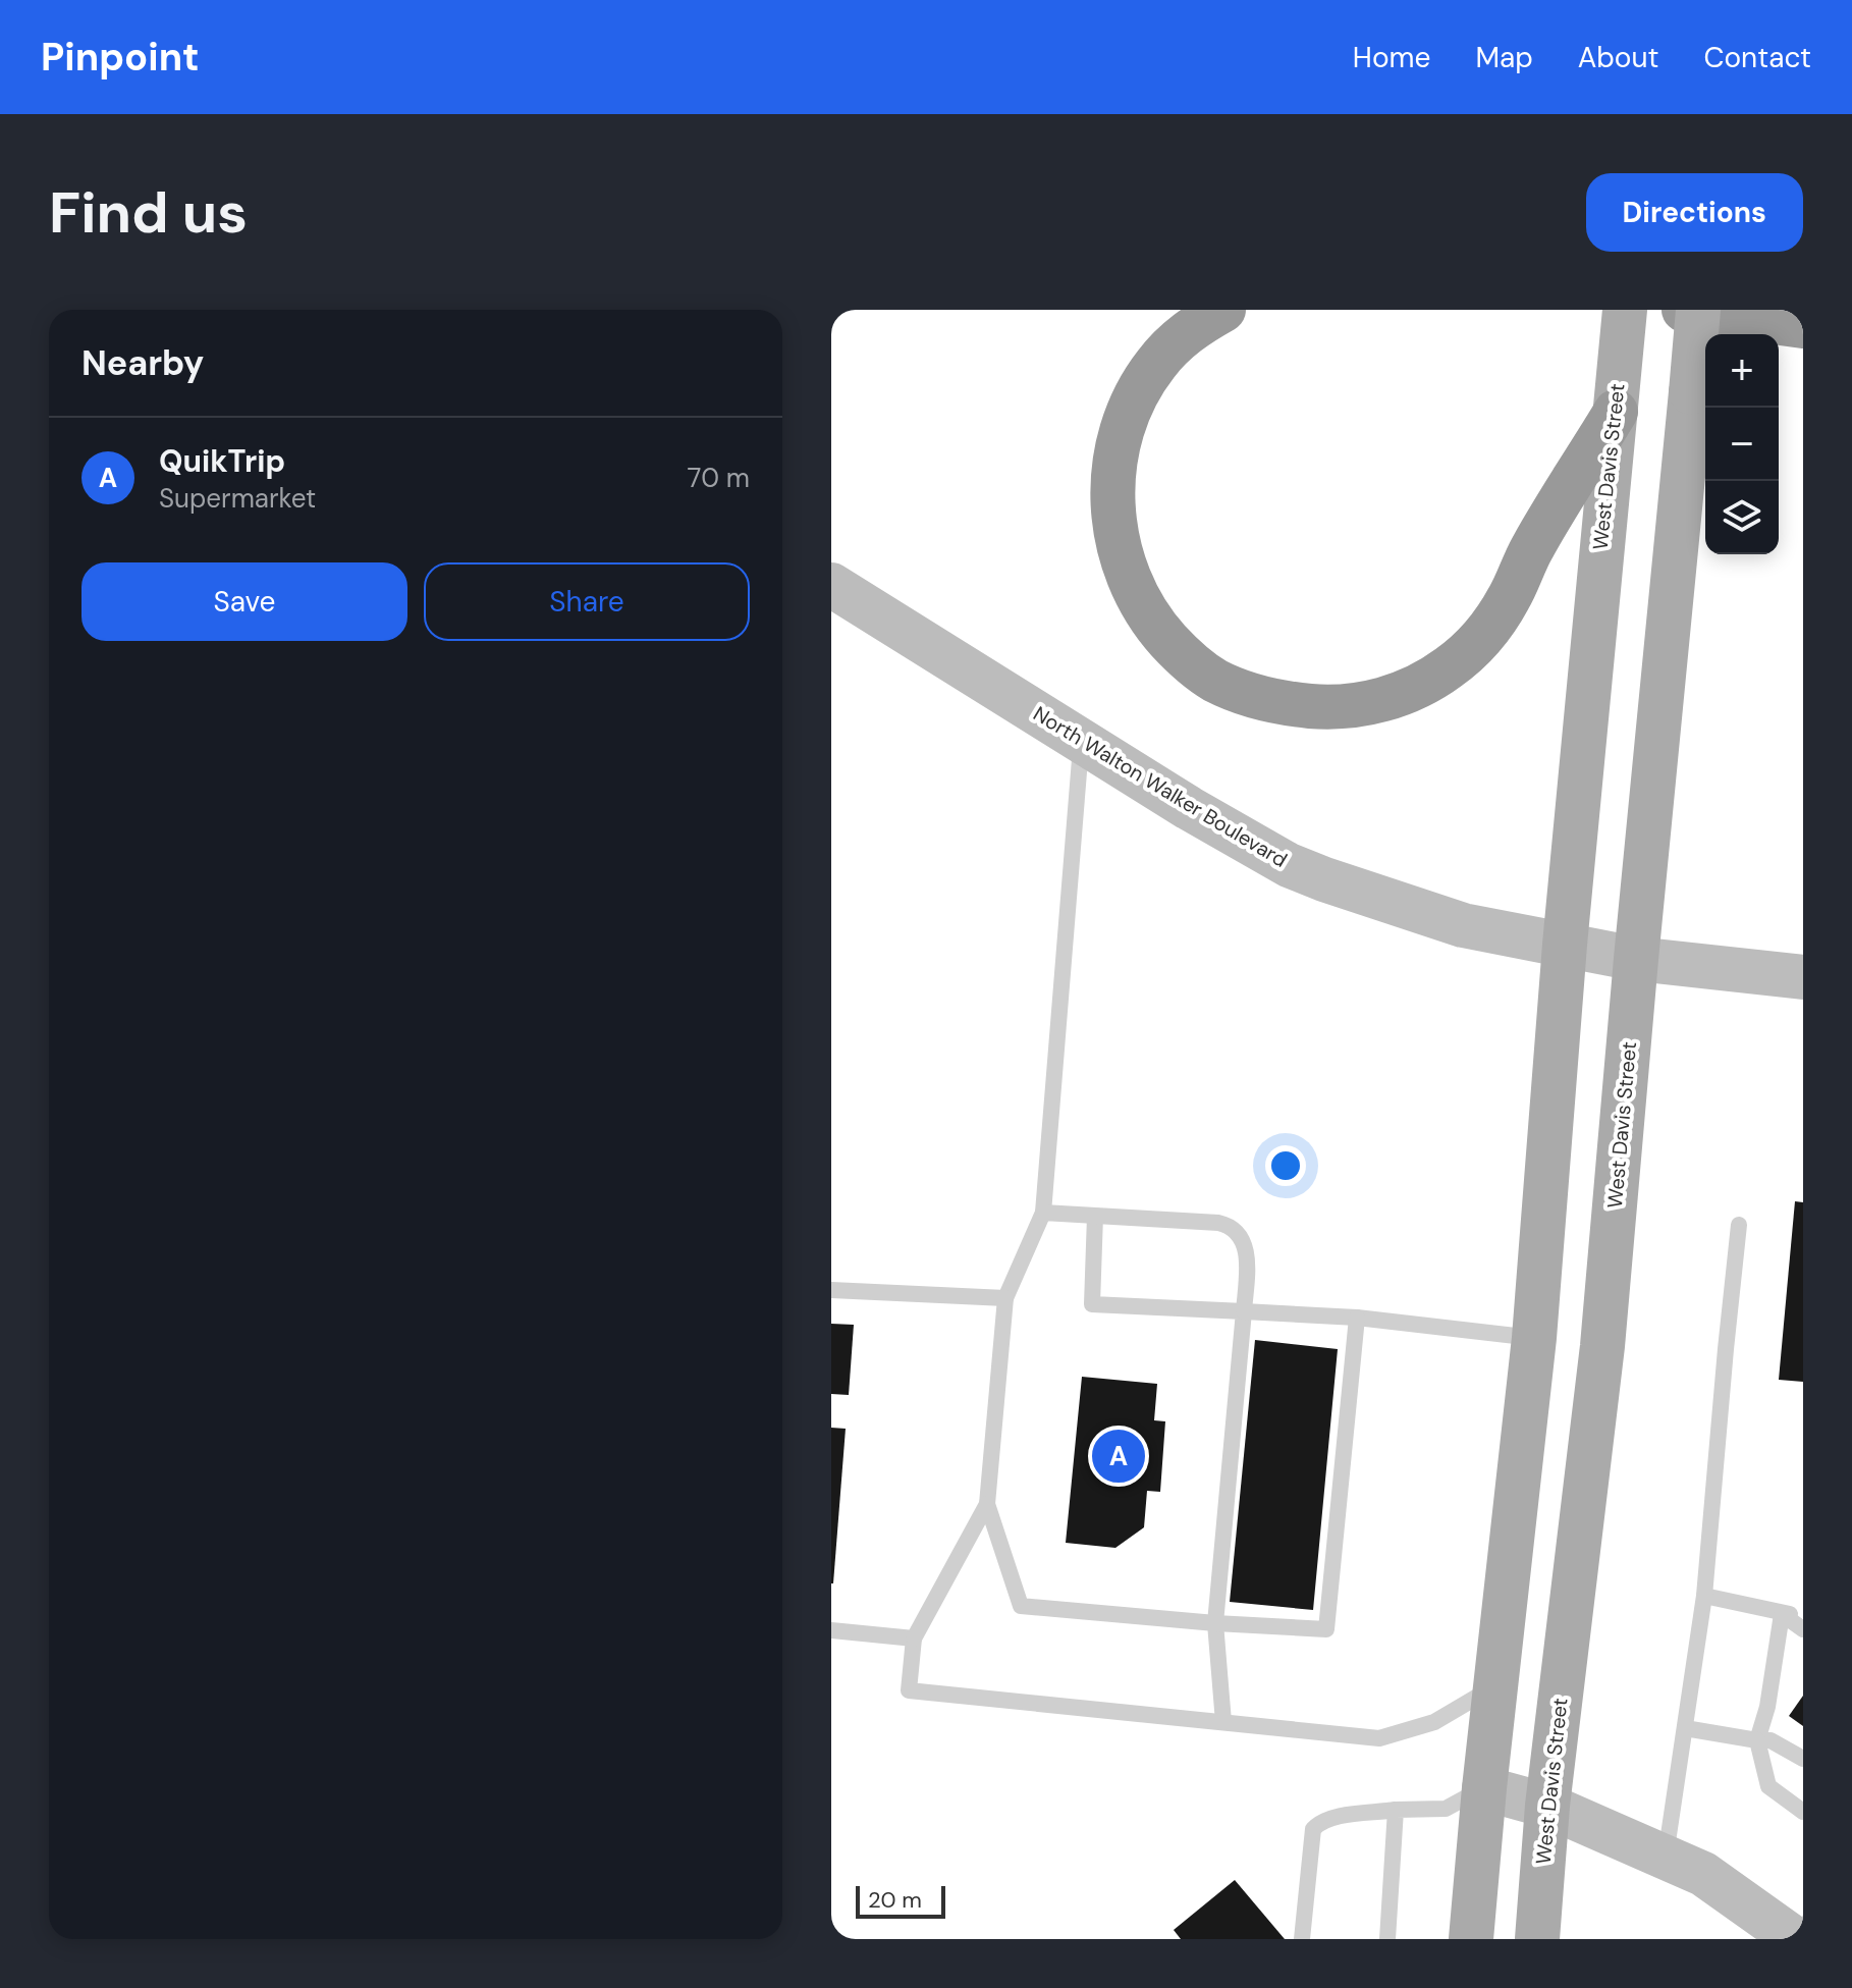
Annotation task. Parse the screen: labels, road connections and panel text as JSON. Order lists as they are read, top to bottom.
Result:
{
  "streets": {
    "main road": ["West Davis Street", "North Walton Walker Boulevard"]
  },
  "crossings": [
    ["West Davis Street", "North Walton Walker Boulevard"]
  ],
  "scale_bar": "20 m",
  "page": {
    "header": "Pinpoint",
    "nav": [
      "Home",
      "Map",
      "About",
      "Contact"
    ],
    "buttons": [
      "Directions",
      ["Save", "Share"]
    ],
    "title": "Find us",
    "heading": "Nearby",
    "map_buttons": ["+", "−"],
    "list": [
      {
        "mark": "A",
        "name": "QuikTrip",
        "note": "Supermarket",
        "value": "70 m"
      }
    ],
    "pins": "A",
    "scale": "20 m"
  }
}
